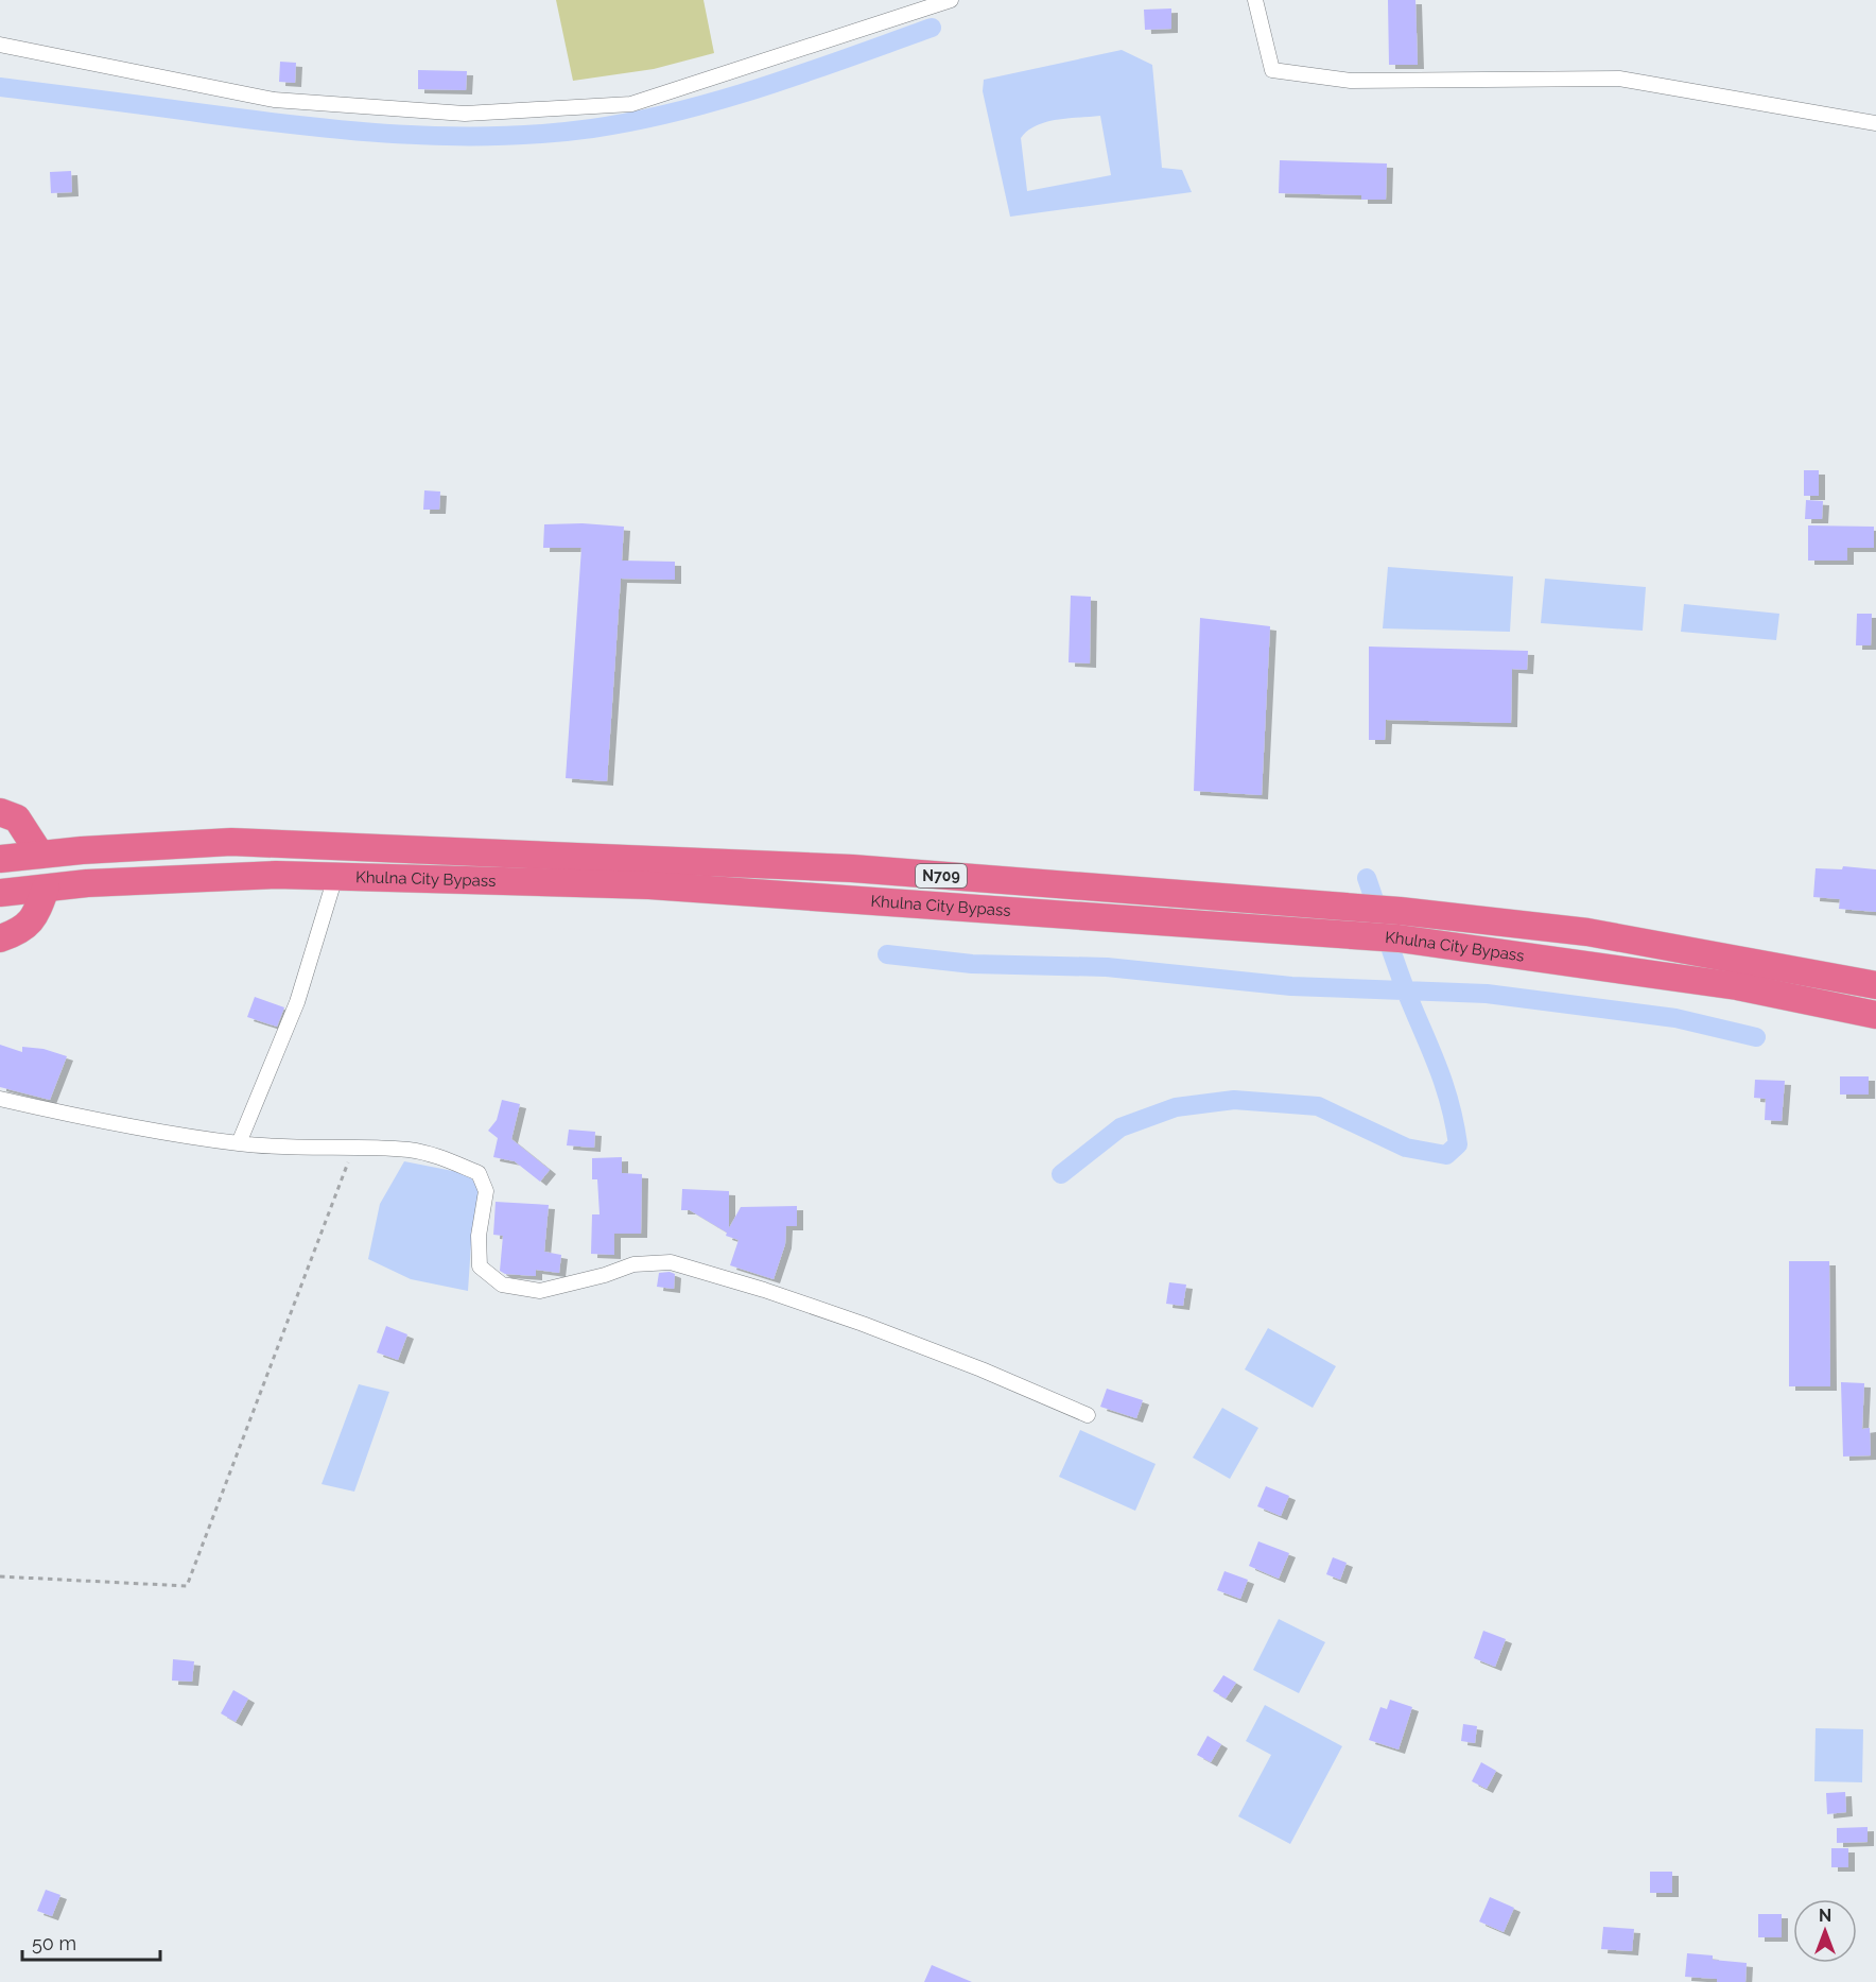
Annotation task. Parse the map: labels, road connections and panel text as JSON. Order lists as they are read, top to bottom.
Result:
{
  "streets": {
    "highway": ["N709", "Khulna City Bypass"]
  },
  "scale_bar": "50 m",
  "north": "top"
}
